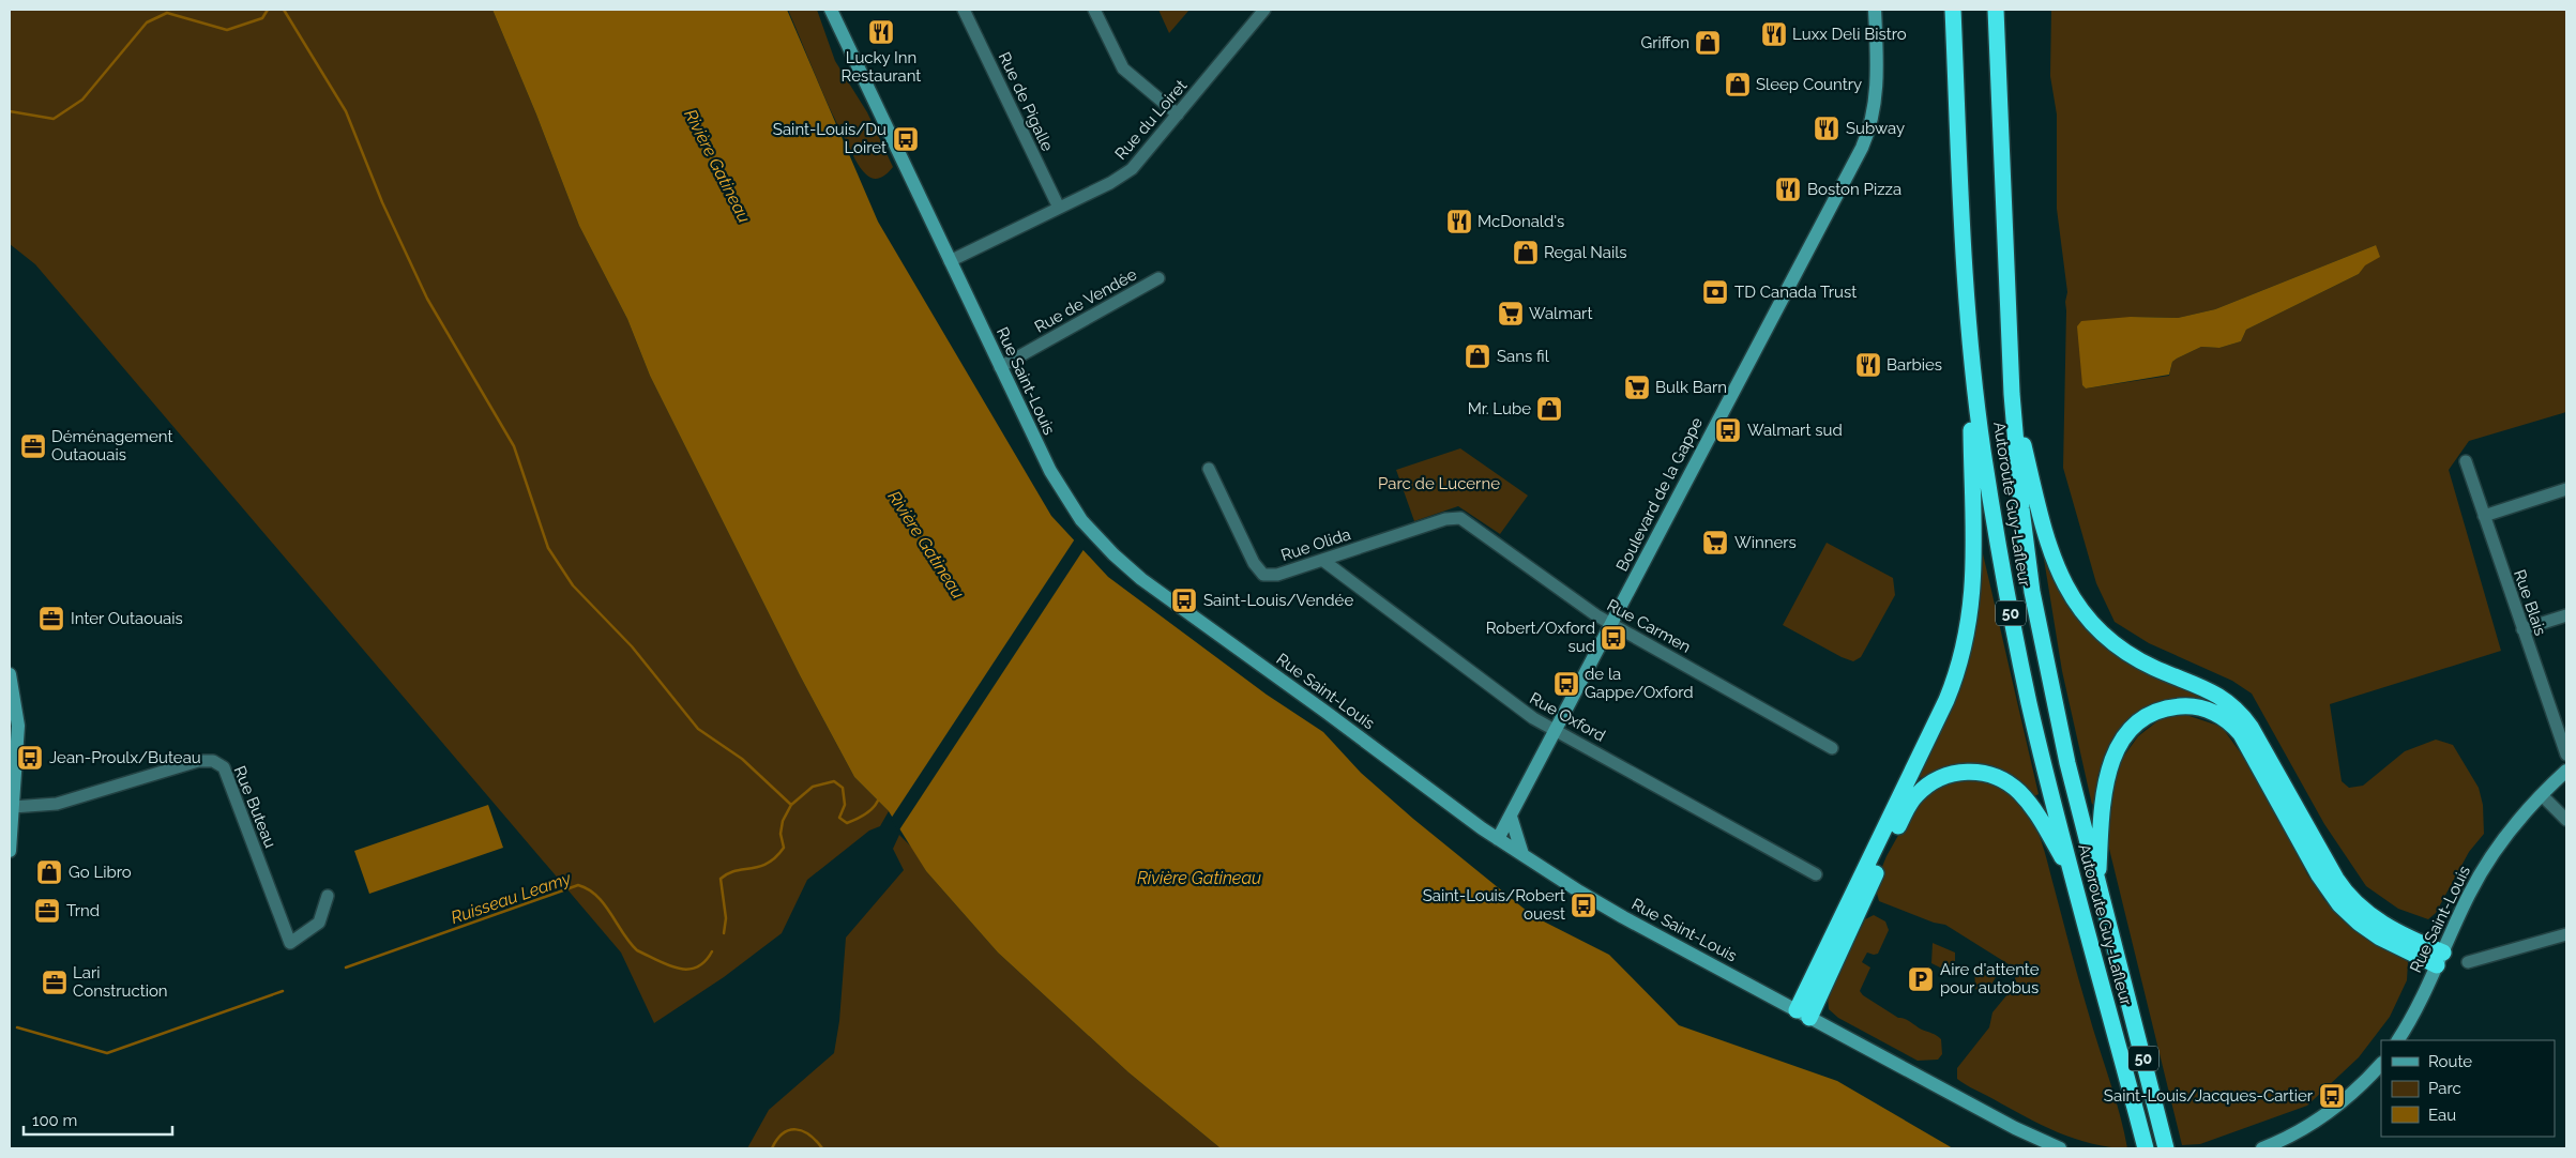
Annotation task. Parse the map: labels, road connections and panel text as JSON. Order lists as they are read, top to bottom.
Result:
{
  "streets": {
    "highway": ["Autoroute Guy-Lafleur", "50"],
    "main road": ["Rue Saint-Louis", "Boulevard de la Gappe"],
    "street": [
      "Rue de Pigalle",
      "Rue du Loiret",
      "Rue de Vendée",
      "Rue Olida",
      "Rue Blais",
      "Rue Carmen",
      "Rue Oxford",
      "Rue Buteau"
    ]
  },
  "crossings": [
    ["Rue de Pigalle", "Rue du Loiret"],
    ["Rue du Loiret", "Rue Saint-Louis"],
    ["Rue de Vendée", "Rue Saint-Louis"],
    ["Rue Saint-Louis", "Boulevard de la Gappe"],
    ["Boulevard de la Gappe", "Rue Carmen"],
    ["Boulevard de la Gappe", "Rue Oxford"],
    ["Rue Olida", "Rue Carmen"],
    ["Rue Olida", "Rue Oxford"]
  ],
  "water": ["Rivière Gatineau", "Ruisseau Leamy"],
  "parks": ["Parc de Lucerne"],
  "places": {
    "restaurant": [
      "Lucky Inn Restaurant",
      "Luxx Deli Bistro",
      "Subway",
      "Boston Pizza",
      "McDonald's",
      "Barbies"
    ],
    "shop": [
      "Griffon",
      "Sleep Country",
      "Regal Nails",
      "Sans fil",
      "Mr. Lube",
      "Go Libro"
    ],
    "bus stop": [
      "Saint-Louis/Du Loiret",
      "Walmart sud",
      "Saint-Louis/Vendée",
      "Robert/Oxford sud",
      "de la Gappe/Oxford",
      "Jean-Proulx/Buteau",
      "Saint-Louis/Robert ouest",
      "Saint-Louis/Jacques-Cartier"
    ],
    "bank": ["TD Canada Trust"],
    "supermarket": ["Walmart", "Bulk Barn", "Winners"],
    "office": [
      "Déménagement Outaouais",
      "Inter Outaouais",
      "Trnd",
      "Lari Construction"
    ],
    "parking": ["Aire d'attente pour autobus"]
  },
  "legend": ["Route", "Parc", "Eau"],
  "scale_bar": "100 m"
}
